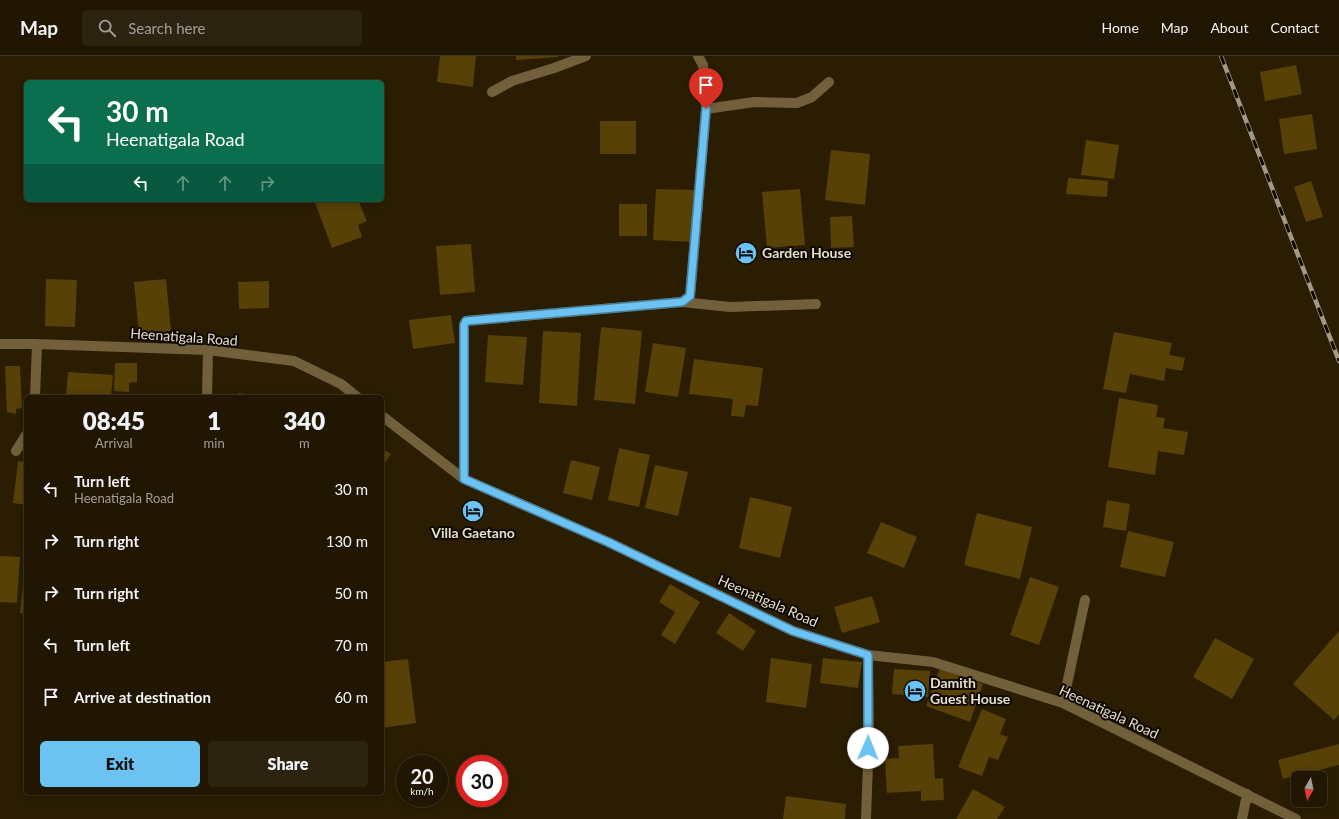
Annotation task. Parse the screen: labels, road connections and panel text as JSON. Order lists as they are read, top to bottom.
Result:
{
  "streets": {
    "street": ["Heenatigala Road"]
  },
  "places": {
    "hotel": ["Garden House", "Villa Gaetano", "Damith Guest House"]
  },
  "north": "bottom",
  "page": {
    "header": "Map",
    "search": "Search here",
    "nav": [
      "Home",
      "Map",
      "About",
      "Contact"
    ],
    "turn": ["30 m", "Heenatigala Road"],
    "eta": [
      "08:45",
      "Arrival",
      "1",
      "min",
      "340",
      "m"
    ],
    "list": [
      {
        "name": "Turn left",
        "note": "Heenatigala Road",
        "value": "30 m"
      },
      {
        "name": "Turn right",
        "value": "130 m"
      },
      {
        "name": "Turn right",
        "value": "50 m"
      },
      {
        "name": "Turn left",
        "value": "70 m"
      },
      {
        "name": "Arrive at destination",
        "value": "60 m"
      }
    ],
    "buttons": ["Exit", "Share"],
    "speed": "20 km/h",
    "limit": "30"
  }
}
